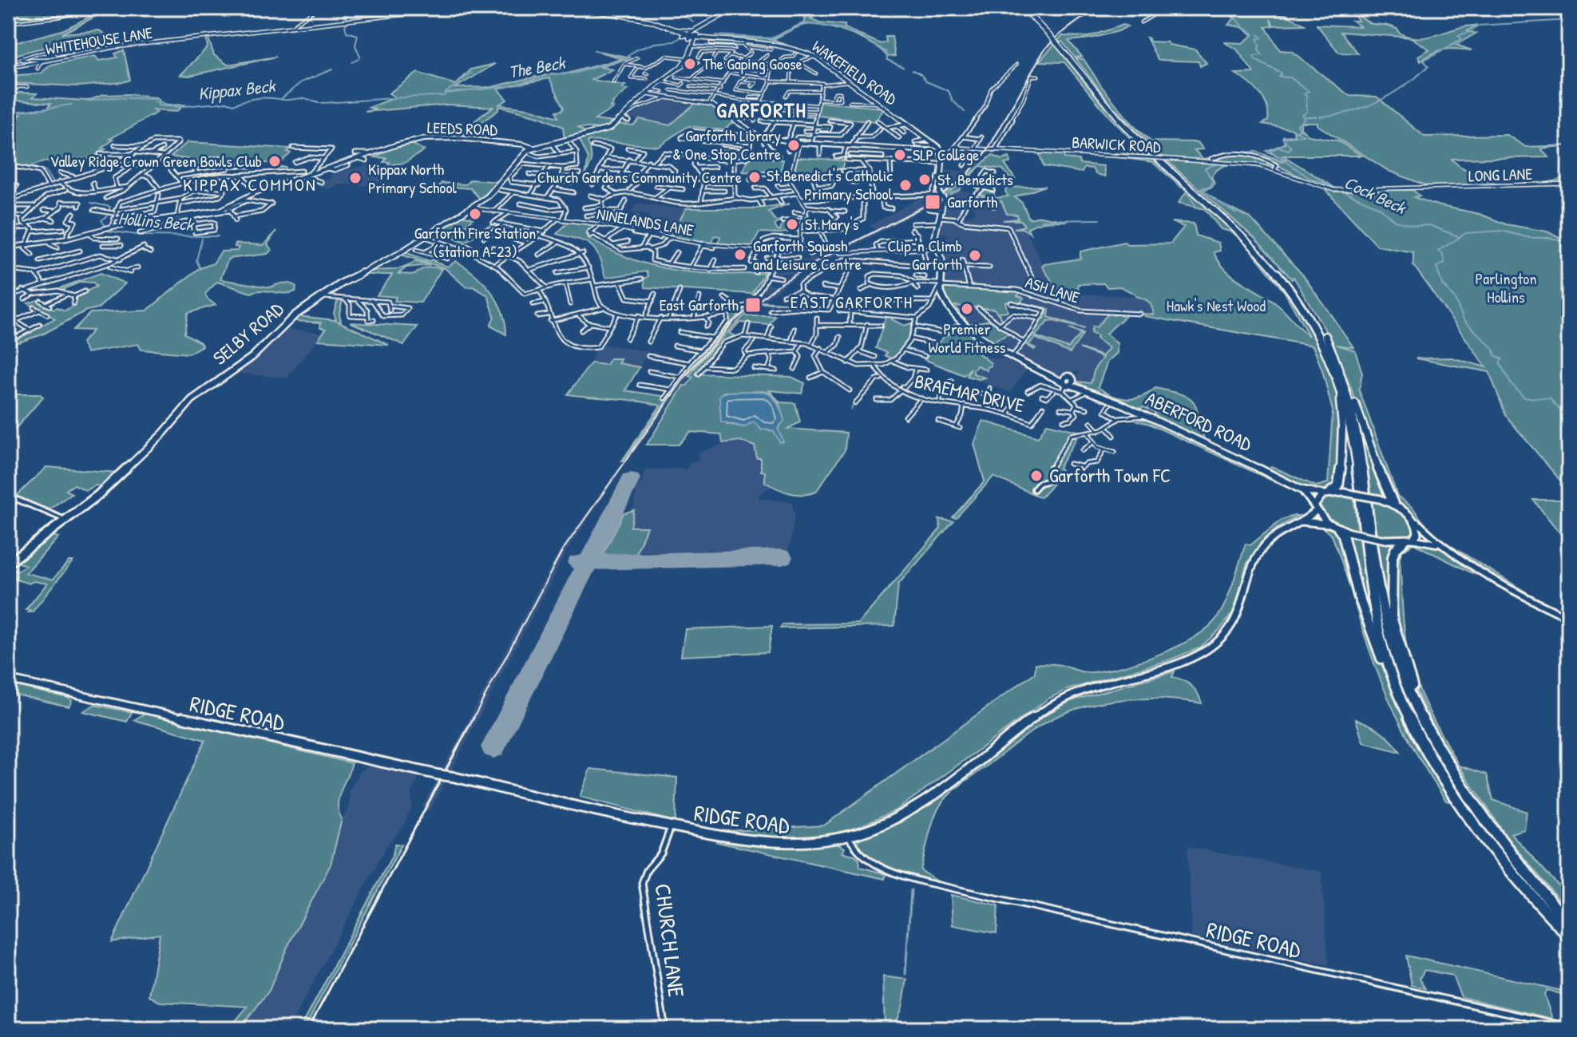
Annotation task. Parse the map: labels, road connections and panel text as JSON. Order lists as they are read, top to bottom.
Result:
{
  "streets": {
    "highway": ["SELBY ROAD"],
    "main road": [
      "WAKEFIELD ROAD",
      "LEEDS ROAD",
      "ABERFORD ROAD",
      "RIDGE ROAD"
    ],
    "street": [
      "WHITEHOUSE LANE",
      "BARWICK ROAD",
      "LONG LANE",
      "NINELANDS LANE",
      "ASH LANE",
      "BRAEMAR DRIVE",
      "CHURCH LANE"
    ]
  },
  "crossings": [
    ["WAKEFIELD ROAD", "ABERFORD ROAD"],
    ["LEEDS ROAD", "SELBY ROAD"],
    ["BARWICK ROAD", "LONG LANE"],
    ["NINELANDS LANE", "SELBY ROAD"],
    ["ASH LANE", "ABERFORD ROAD"],
    ["RIDGE ROAD", "CHURCH LANE"]
  ],
  "districts": ["GARFORTH", "KIPPAX COMMON", "EAST GARFORTH"],
  "water": [
    "The Beck",
    "Kippax Beck",
    "Cock Beck",
    "Hollins Beck"
  ],
  "parks": ["Parlington Hollins", "Hawk's Nest Wood"],
  "places": {
    "other": [
      "The Gaping Goose",
      "Garforth Library & One Stop Centre",
      "SLP College",
      "Valley Ridge Crown Green Bowls Club",
      "Church Gardens Community Centre",
      "Kippax North Primary School",
      "St. Benedicts",
      "St Benedict's Catholic Primary School",
      "Garforth Fire Station (station A-23)",
      "St Mary's",
      "Garforth Squash and Leisure Centre",
      "Clip 'n Climb Garforth",
      "Premier World Fitness",
      "Garforth Town FC"
    ],
    "transit": ["Garforth", "East Garforth"]
  }
}
